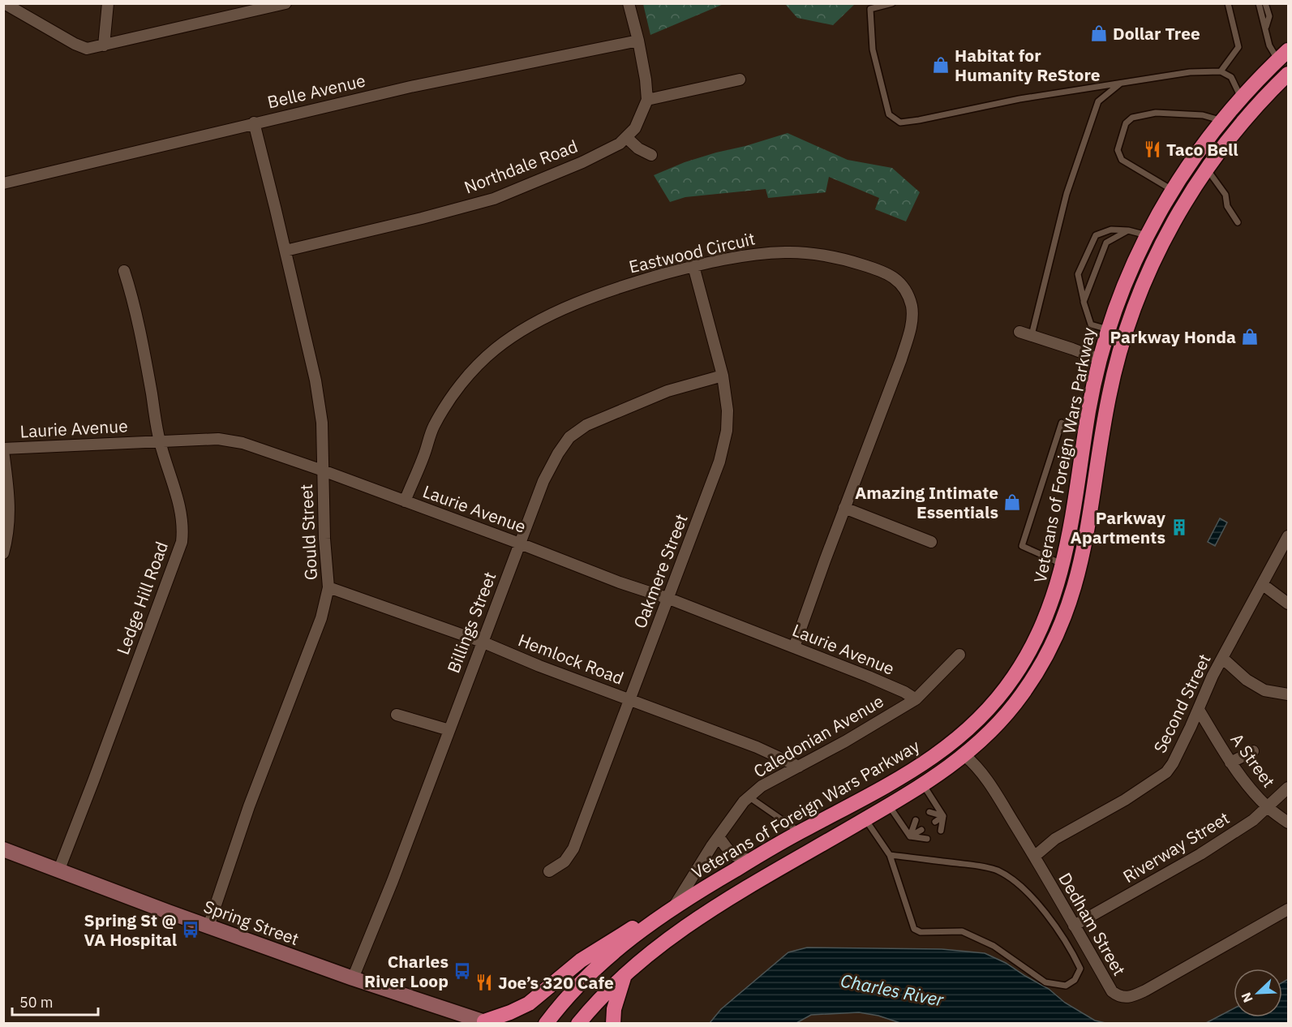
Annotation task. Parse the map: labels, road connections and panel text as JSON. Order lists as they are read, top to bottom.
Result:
{
  "streets": {
    "highway": ["Veterans of Foreign Wars Parkway"],
    "main road": ["Spring Street"],
    "street": [
      "Belle Avenue",
      "Northdale Road",
      "Eastwood Circuit",
      "Laurie Avenue",
      "Gould Street",
      "Oakmere Street",
      "Ledge Hill Road",
      "Billings Street",
      "Hemlock Road",
      "Second Street",
      "Caledonian Avenue",
      "A Street",
      "Riverway Street",
      "Dedham Street"
    ]
  },
  "crossings": [
    ["Belle Avenue", "Northdale Road"],
    ["Belle Avenue", "Gould Street"],
    ["Northdale Road", "Gould Street"],
    ["Eastwood Circuit", "Laurie Avenue"],
    ["Eastwood Circuit", "Oakmere Street"],
    ["Laurie Avenue", "Gould Street"],
    ["Laurie Avenue", "Oakmere Street"],
    ["Laurie Avenue", "Ledge Hill Road"],
    ["Laurie Avenue", "Billings Street"],
    ["Laurie Avenue", "Caledonian Avenue"],
    ["Veterans of Foreign Wars Parkway", "Caledonian Avenue"],
    ["Veterans of Foreign Wars Parkway", "Dedham Street"],
    ["Gould Street", "Hemlock Road"],
    ["Gould Street", "Spring Street"],
    ["Oakmere Street", "Billings Street"],
    ["Oakmere Street", "Hemlock Road"],
    ["Ledge Hill Road", "Spring Street"],
    ["Billings Street", "Hemlock Road"],
    ["Billings Street", "Spring Street"],
    ["Hemlock Road", "Caledonian Avenue"],
    ["Second Street", "A Street"],
    ["Second Street", "Dedham Street"],
    ["A Street", "Riverway Street"],
    ["Riverway Street", "Dedham Street"]
  ],
  "water": ["Charles River"],
  "places": {
    "shop": [
      "Dollar Tree",
      "Habitat for Humanity ReStore",
      "Parkway Honda",
      "Amazing Intimate Essentials"
    ],
    "restaurant": ["Taco Bell", "Joe’s 320 Cafe"],
    "building": ["Parkway Apartments"],
    "bus stop": ["Spring St @ VA Hospital", "Charles River Loop"]
  },
  "scale_bar": "50 m",
  "north": "bottom left"
}
